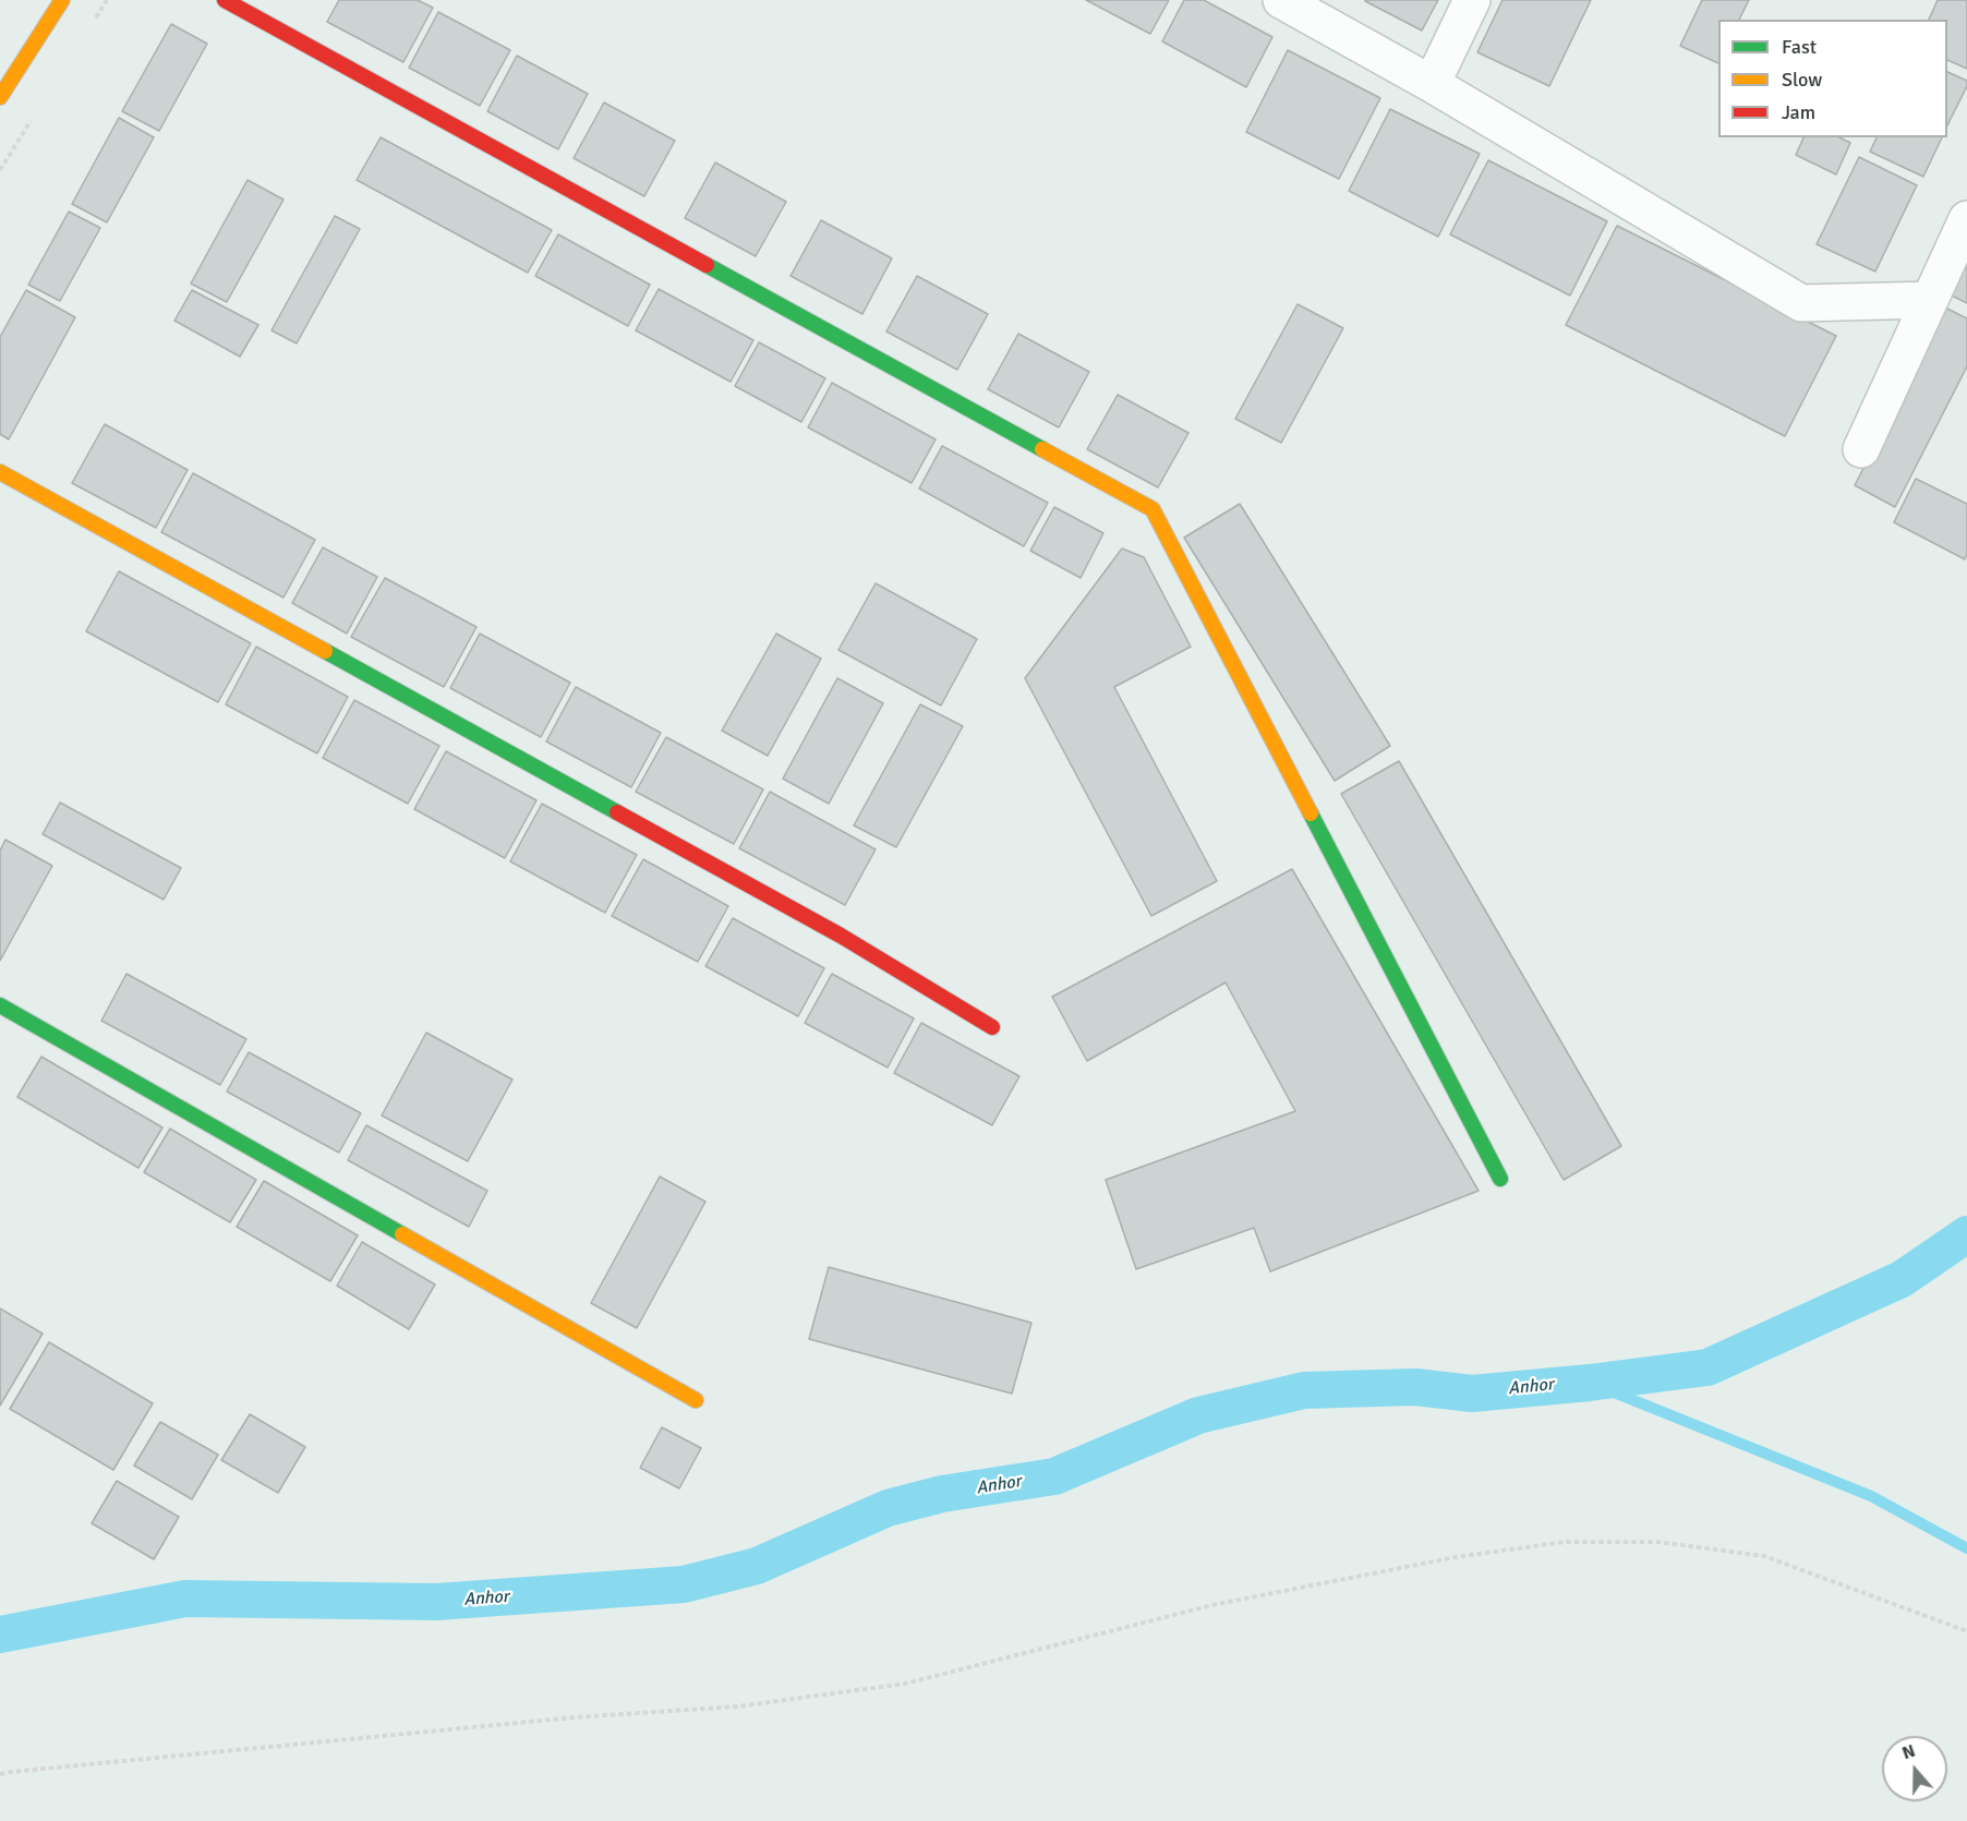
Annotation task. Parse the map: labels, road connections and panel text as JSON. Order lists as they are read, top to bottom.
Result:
{
  "water": ["Anhor"],
  "legend": ["Fast", "Slow", "Jam"],
  "north": "top"
}
